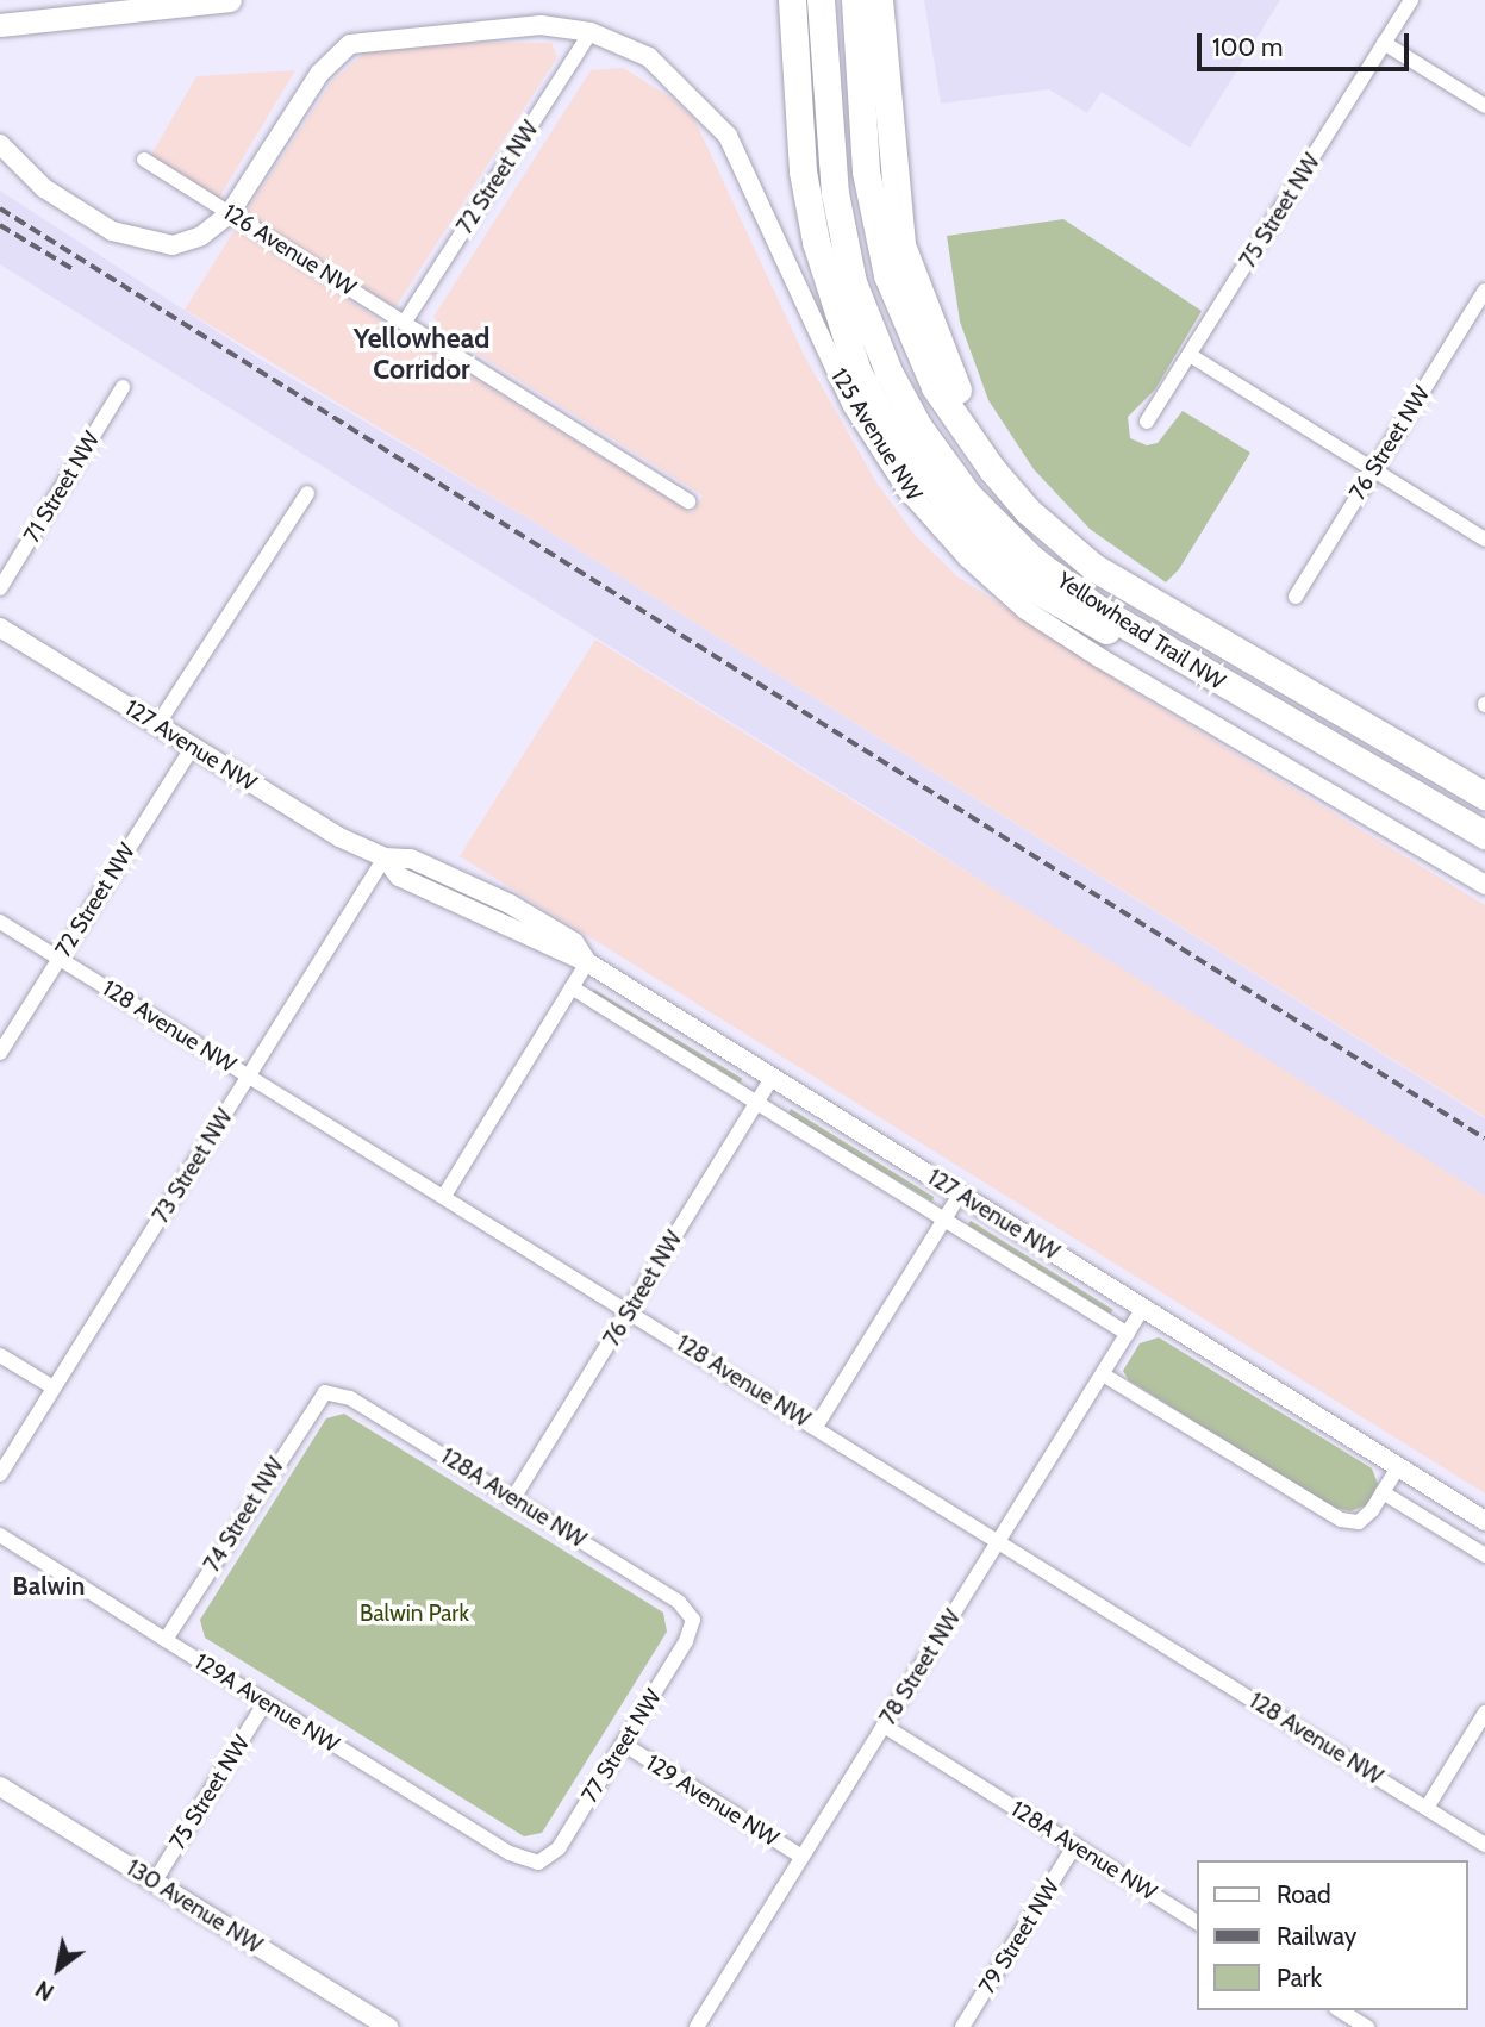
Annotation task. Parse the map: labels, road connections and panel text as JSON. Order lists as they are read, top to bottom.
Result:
{
  "streets": {
    "highway": ["Yellowhead Trail NW"],
    "street": [
      "72 Street NW",
      "75 Street NW",
      "126 Avenue NW",
      "125 Avenue NW",
      "76 Street NW",
      "71 Street NW",
      "127 Avenue NW",
      "128 Avenue NW",
      "73 Street NW",
      "128A Avenue NW",
      "74 Street NW",
      "78 Street NW",
      "129A Avenue NW",
      "77 Street NW",
      "129 Avenue NW",
      "130 Avenue NW",
      "79 Street NW"
    ]
  },
  "crossings": [
    ["72 Street NW", "126 Avenue NW"],
    ["72 Street NW", "125 Avenue NW"],
    ["72 Street NW", "127 Avenue NW"],
    ["72 Street NW", "128 Avenue NW"],
    ["75 Street NW", "129A Avenue NW"],
    ["75 Street NW", "130 Avenue NW"],
    ["126 Avenue NW", "125 Avenue NW"],
    ["76 Street NW", "127 Avenue NW"],
    ["76 Street NW", "128 Avenue NW"],
    ["76 Street NW", "128A Avenue NW"],
    ["127 Avenue NW", "73 Street NW"],
    ["127 Avenue NW", "78 Street NW"],
    ["128 Avenue NW", "73 Street NW"],
    ["128 Avenue NW", "78 Street NW"],
    ["128A Avenue NW", "74 Street NW"],
    ["128A Avenue NW", "78 Street NW"],
    ["128A Avenue NW", "77 Street NW"],
    ["128A Avenue NW", "79 Street NW"],
    ["74 Street NW", "129A Avenue NW"],
    ["78 Street NW", "129 Avenue NW"],
    ["129A Avenue NW", "77 Street NW"],
    ["77 Street NW", "129 Avenue NW"]
  ],
  "districts": ["Yellowhead Corridor", "Balwin"],
  "parks": ["Balwin Park"],
  "legend": ["Road", "Railway", "Park"],
  "scale_bar": "100 m",
  "north": "bottom left"
}
